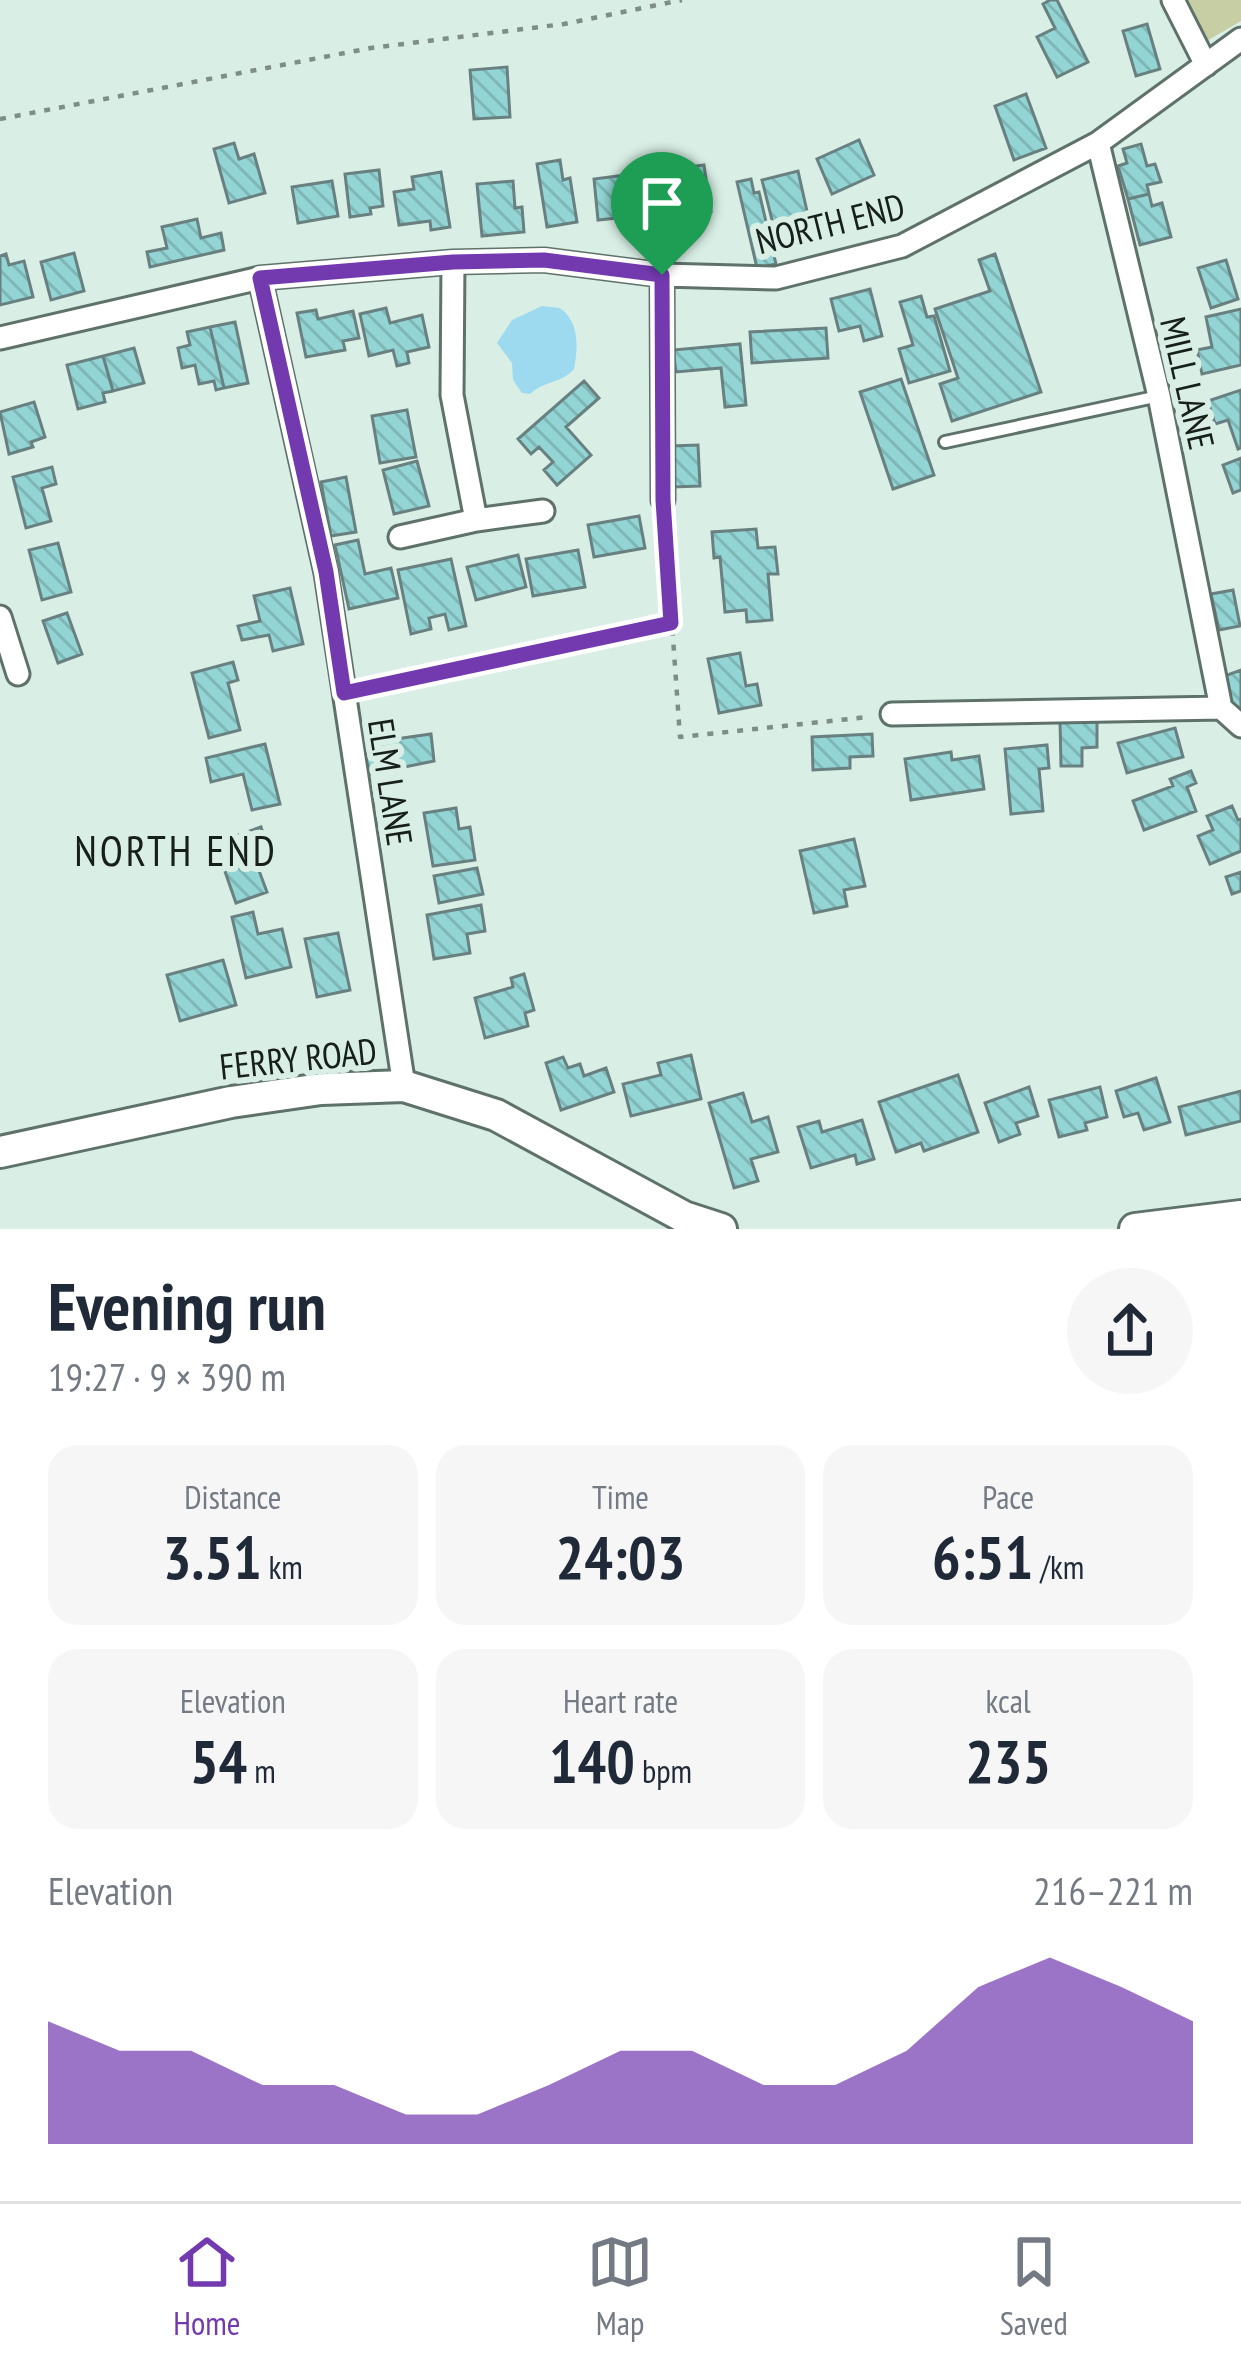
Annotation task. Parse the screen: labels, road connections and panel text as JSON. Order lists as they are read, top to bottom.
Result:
{
  "streets": {
    "street": [
      "NORTH END",
      "MILL LANE",
      "ELM LANE",
      "FERRY ROAD"
    ]
  },
  "crossings": [
    ["NORTH END", "MILL LANE"],
    ["NORTH END", "ELM LANE"],
    ["ELM LANE", "FERRY ROAD"]
  ],
  "districts": ["NORTH END"],
  "page": {
    "heading": ["Evening run", "19:27 · 9 × 390 m"],
    "stats": [
      ["Distance", "3.51 km"],
      ["Time", "24:03"],
      ["Pace", "6:51 /km"],
      ["Elevation", "54 m"],
      ["Heart rate", "140 bpm"],
      ["kcal", "235"]
    ],
    "chart": ["Elevation", "216–221 m"],
    "tabs": ["Home", "Map", "Saved"]
  }
}
